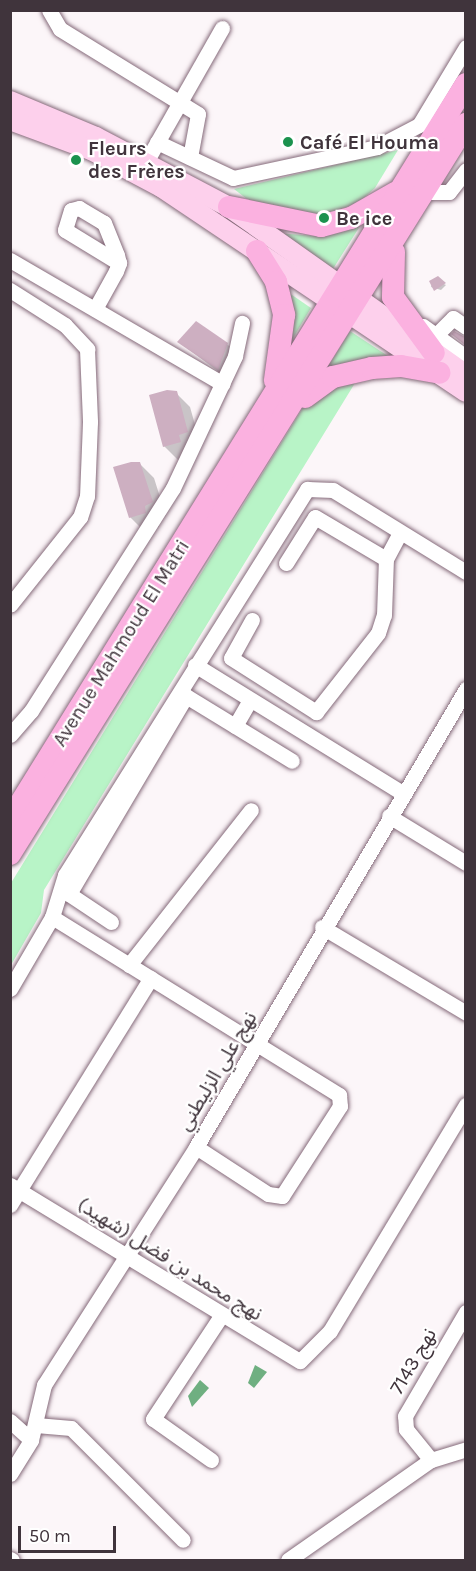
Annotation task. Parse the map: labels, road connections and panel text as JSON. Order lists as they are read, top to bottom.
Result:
{
  "streets": {
    "highway": ["Avenue Mahmoud El Matri"],
    "street": ["نهج علي الزليطني", "نهج محمد بن فضل (شهيد)", "نهج 7143"]
  },
  "crossings": [
    ["نهج علي الزليطني", "نهج محمد بن فضل (شهيد)"]
  ],
  "places": ["Café El Houma", "Fleurs des Frères", "Be ice"],
  "scale_bar": "50 m"
}
